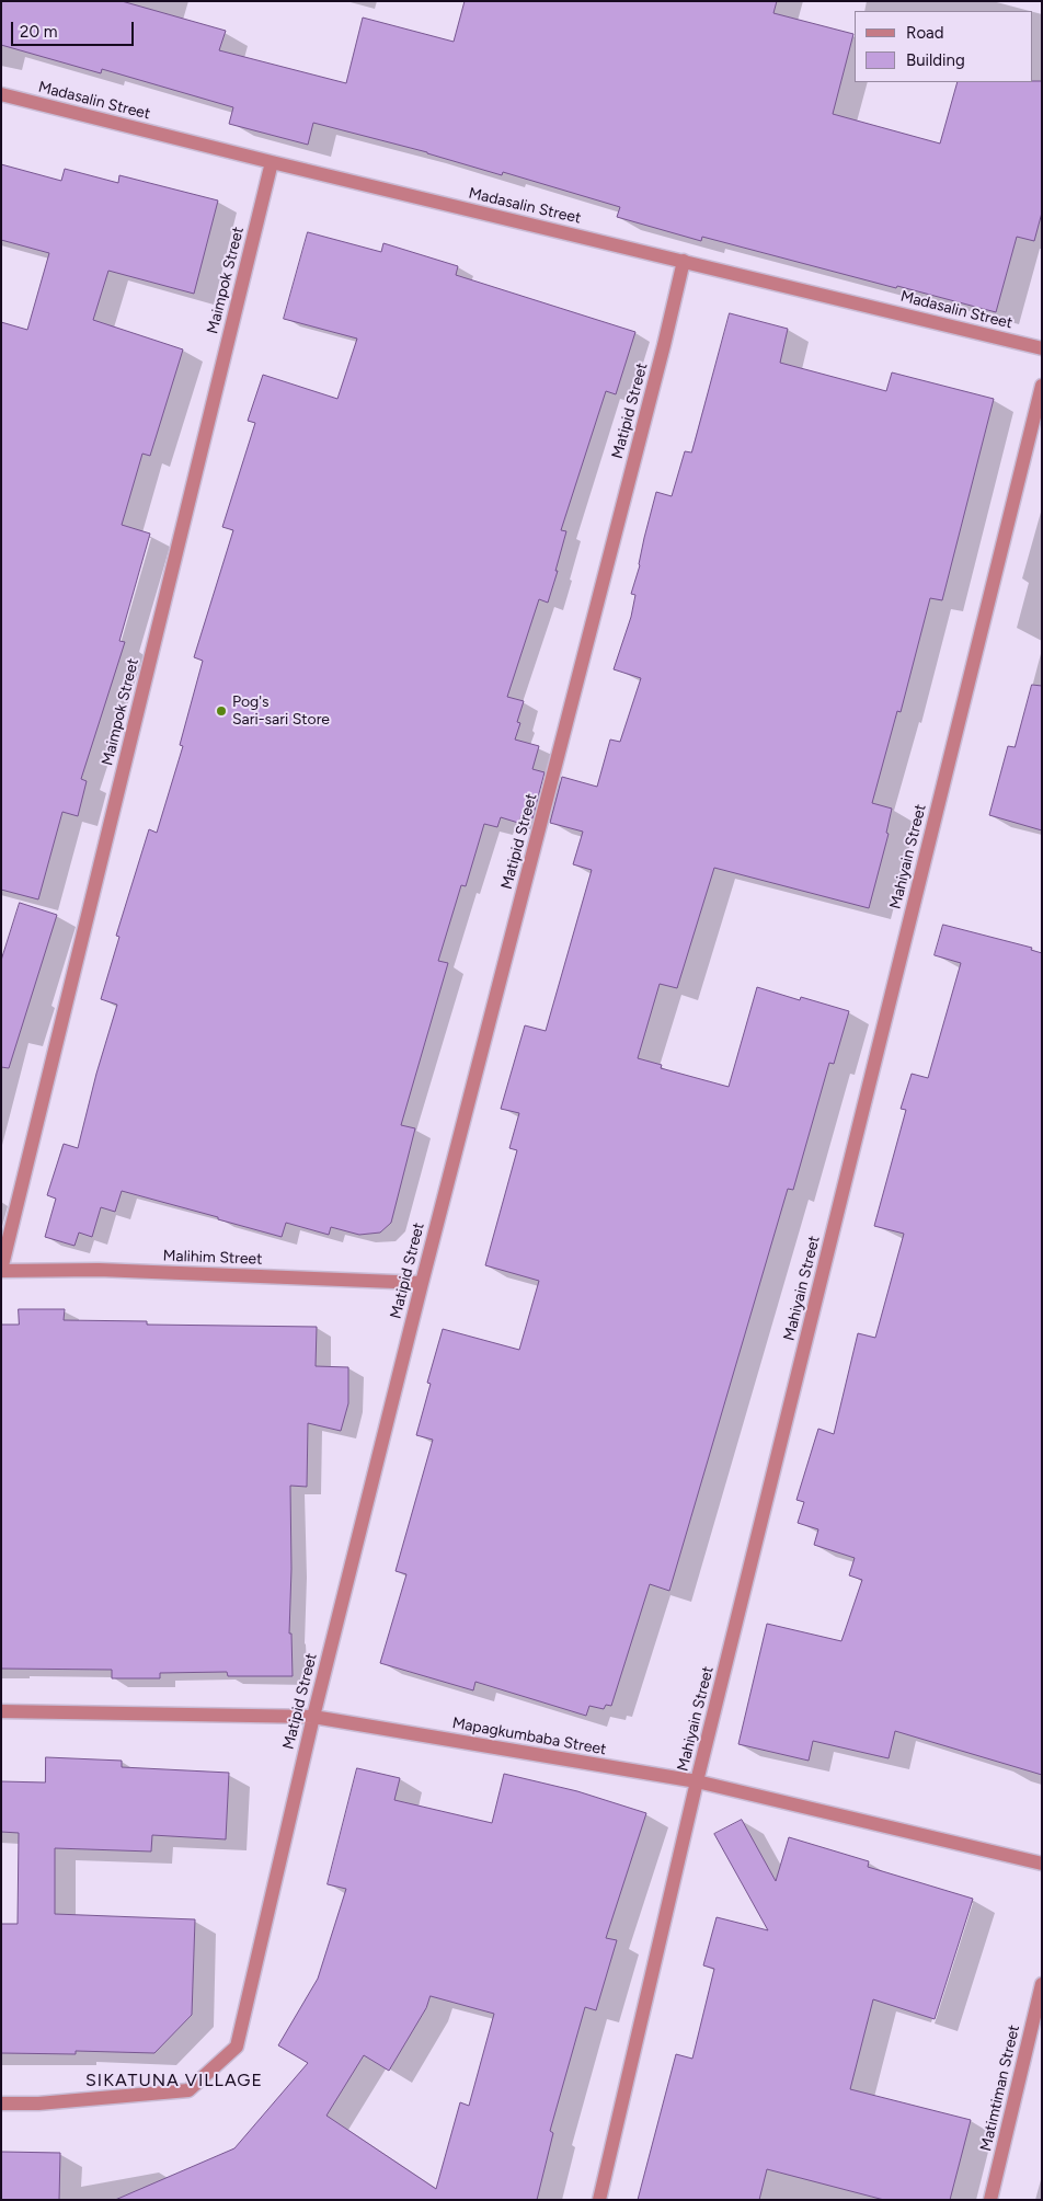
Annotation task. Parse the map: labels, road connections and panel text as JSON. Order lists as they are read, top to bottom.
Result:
{
  "streets": {
    "street": [
      "Madasalin Street",
      "Maimpok Street",
      "Matipid Street",
      "Mahiyain Street",
      "Malihim Street",
      "Mapagkumbaba Street",
      "Matimtiman Street"
    ]
  },
  "crossings": [
    ["Madasalin Street", "Maimpok Street"],
    ["Madasalin Street", "Matipid Street"],
    ["Maimpok Street", "Malihim Street"],
    ["Matipid Street", "Malihim Street"],
    ["Matipid Street", "Mapagkumbaba Street"],
    ["Mahiyain Street", "Mapagkumbaba Street"]
  ],
  "districts": ["SIKATUNA VILLAGE"],
  "places": ["Pog's Sari-sari Store"],
  "legend": ["Road", "Building"],
  "scale_bar": "20 m"
}
